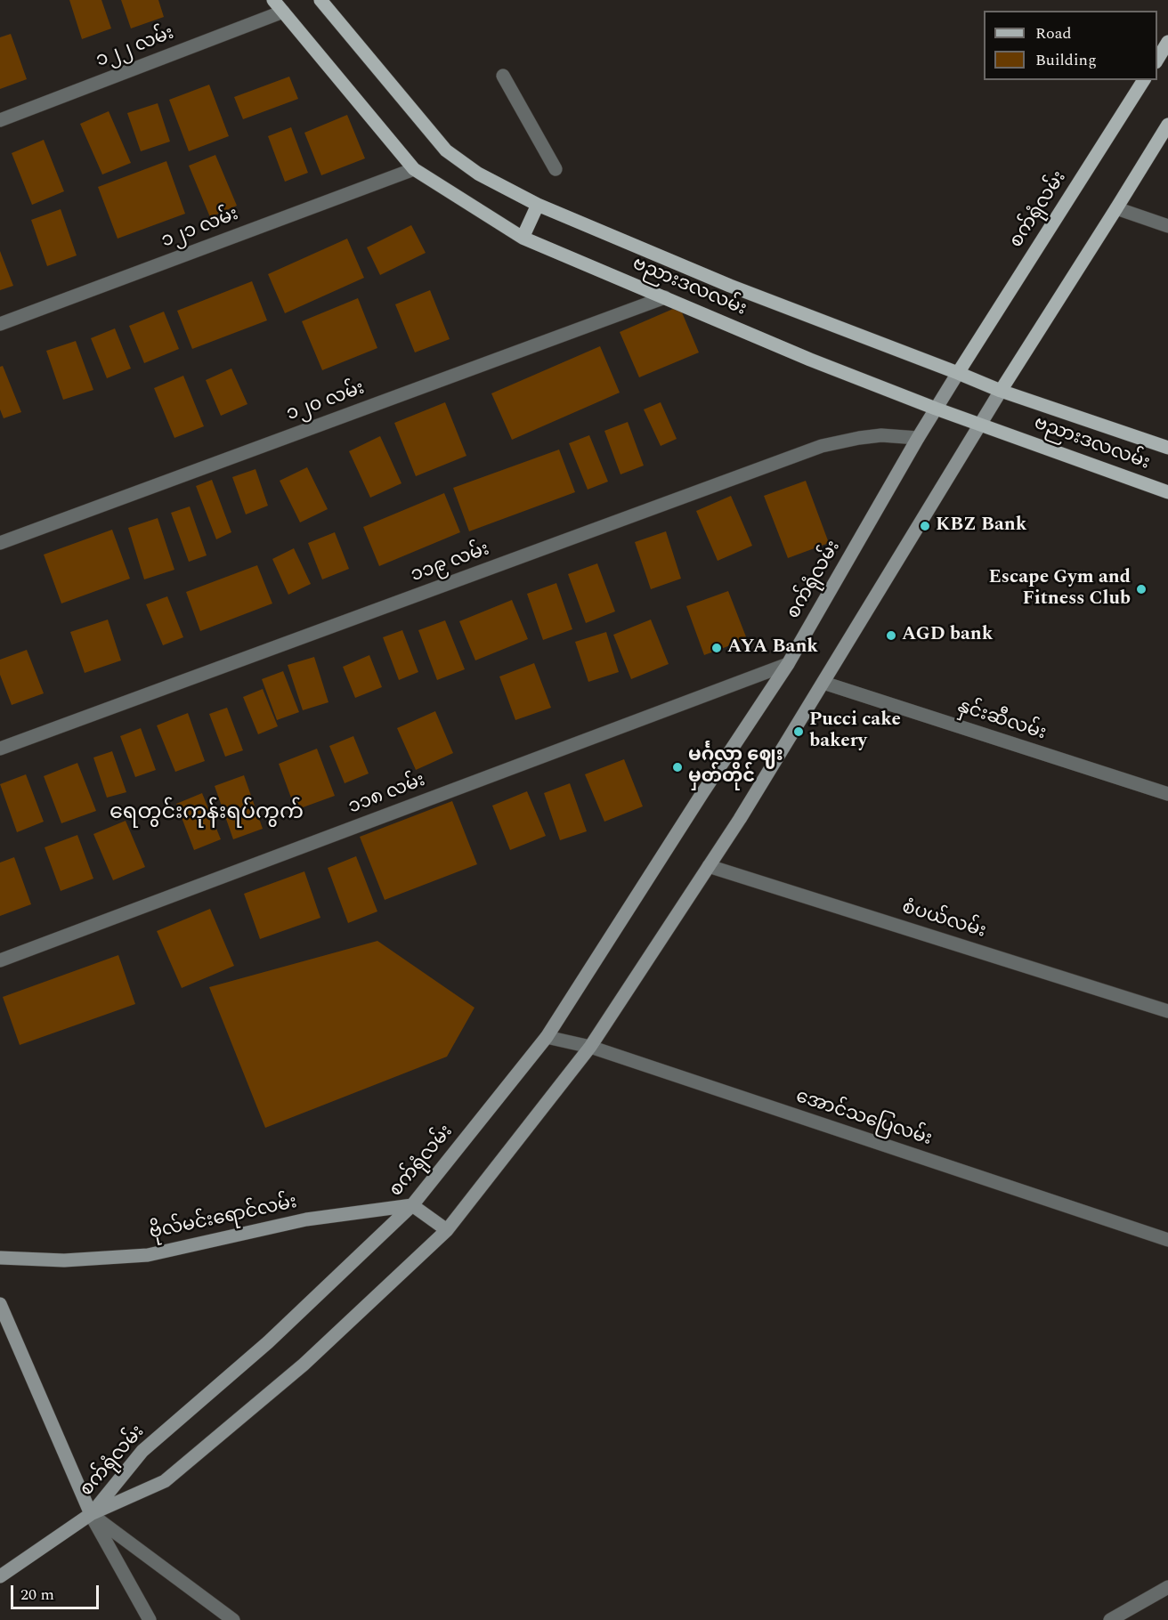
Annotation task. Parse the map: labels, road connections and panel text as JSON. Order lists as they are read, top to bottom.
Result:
{
  "streets": {
    "main road": ["စက်ရုံလမ်း", "ဗညားဒလလမ်း", "ဗိုလ်မင်းရောင်လမ်း"],
    "street": [
      "၁၂၂ လမ်း",
      "၁၂၁ လမ်း",
      "၁၂၀ လမ်း",
      "၁၁၉ လမ်း",
      "နှင်းဆီလမ်း",
      "၁၁၈ လမ်း",
      "စံပယ်လမ်း",
      "အောင်သပြေလမ်း"
    ]
  },
  "crossings": [
    ["၁၂၂ လမ်း", "ဗညားဒလလမ်း"],
    ["စက်ရုံလမ်း", "ဗညားဒလလမ်း"],
    ["စက်ရုံလမ်း", "၁၁၉ လမ်း"],
    ["စက်ရုံလမ်း", "နှင်းဆီလမ်း"],
    ["စက်ရုံလမ်း", "၁၁၈ လမ်း"],
    ["စက်ရုံလမ်း", "စံပယ်လမ်း"],
    ["စက်ရုံလမ်း", "အောင်သပြေလမ်း"],
    ["စက်ရုံလမ်း", "ဗိုလ်မင်းရောင်လမ်း"],
    ["၁၂၁ လမ်း", "ဗညားဒလလမ်း"],
    ["ဗညားဒလလမ်း", "၁၂၀ လမ်း"]
  ],
  "districts": ["ရေတွင်းကုန်းရပ်ကွက်"],
  "places": [
    "KBZ Bank",
    "Escape Gym and Fitness Club",
    "AGD bank",
    "AYA Bank",
    "Pucci cake bakery",
    "မင်္ဂလာ ဈေး မှတ်တိုင်"
  ],
  "legend": ["Road", "Building"],
  "scale_bar": "20 m"
}
